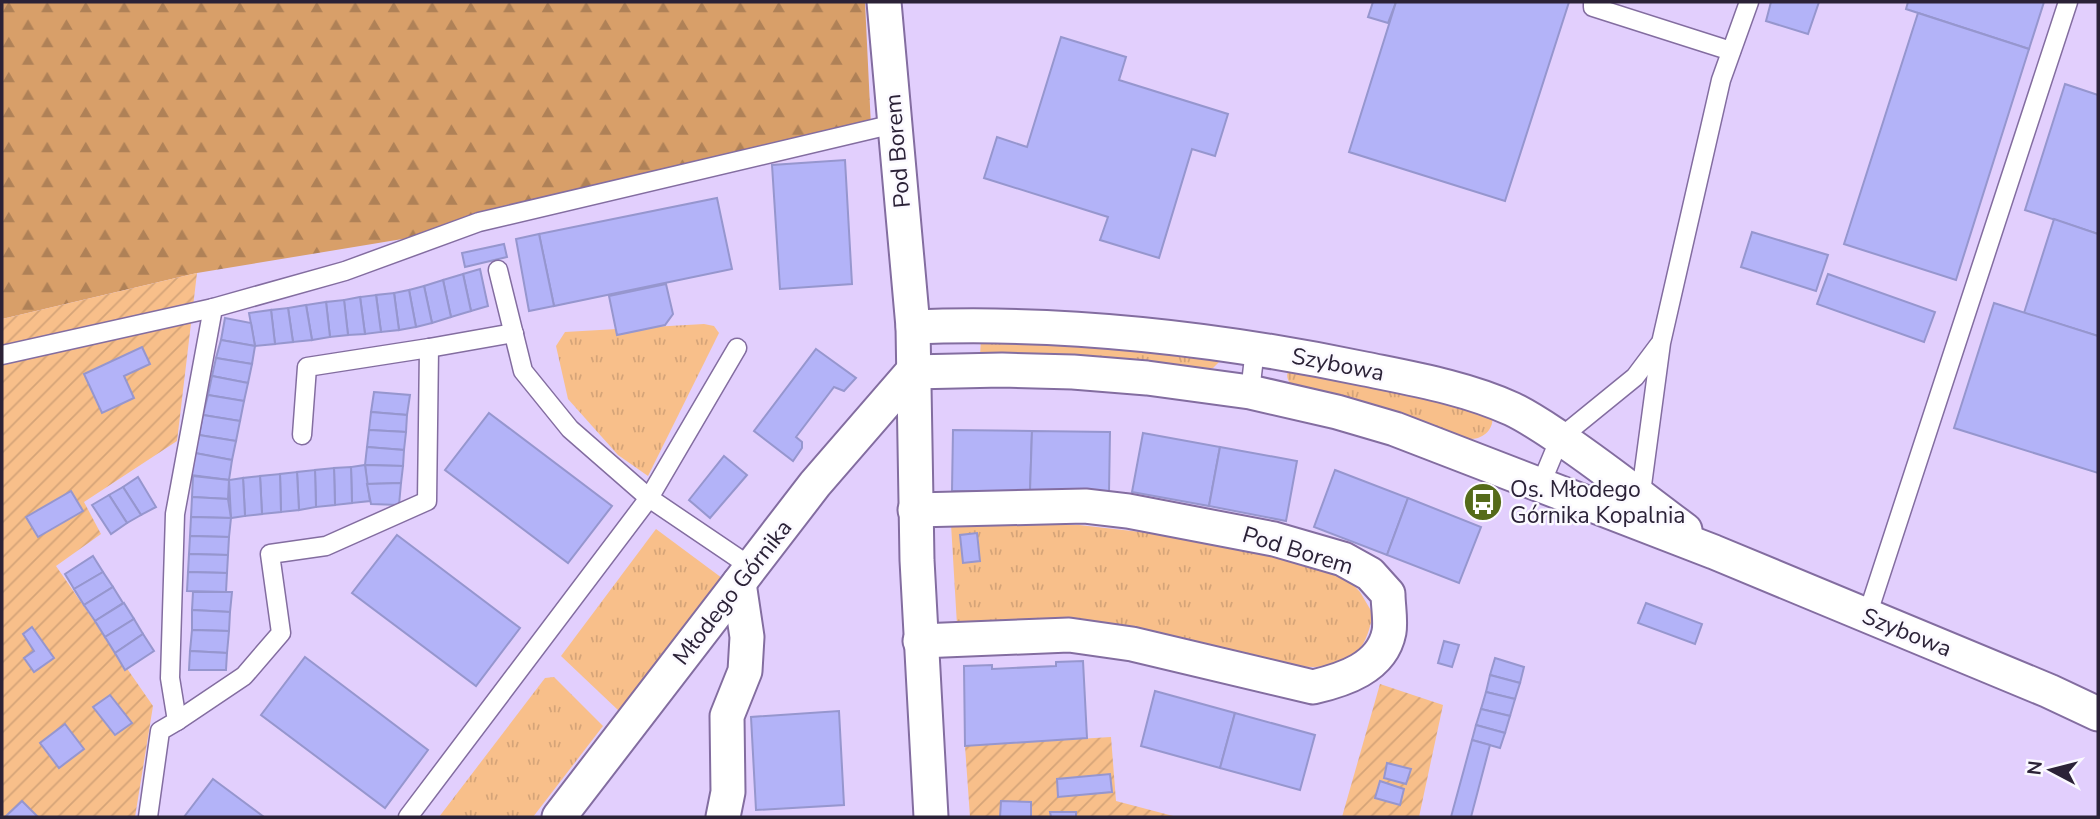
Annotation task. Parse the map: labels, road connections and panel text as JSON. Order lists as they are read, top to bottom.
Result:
{
  "streets": {
    "street": ["Pod Borem", "Szybowa", "Młodego Górnika"]
  },
  "crossings": [
    ["Pod Borem", "Szybowa"],
    ["Pod Borem", "Młodego Górnika"],
    ["Szybowa", "Młodego Górnika"]
  ],
  "places": {
    "bus stop": ["Os. Młodego Górnika Kopalnia"]
  },
  "north": "left"
}
